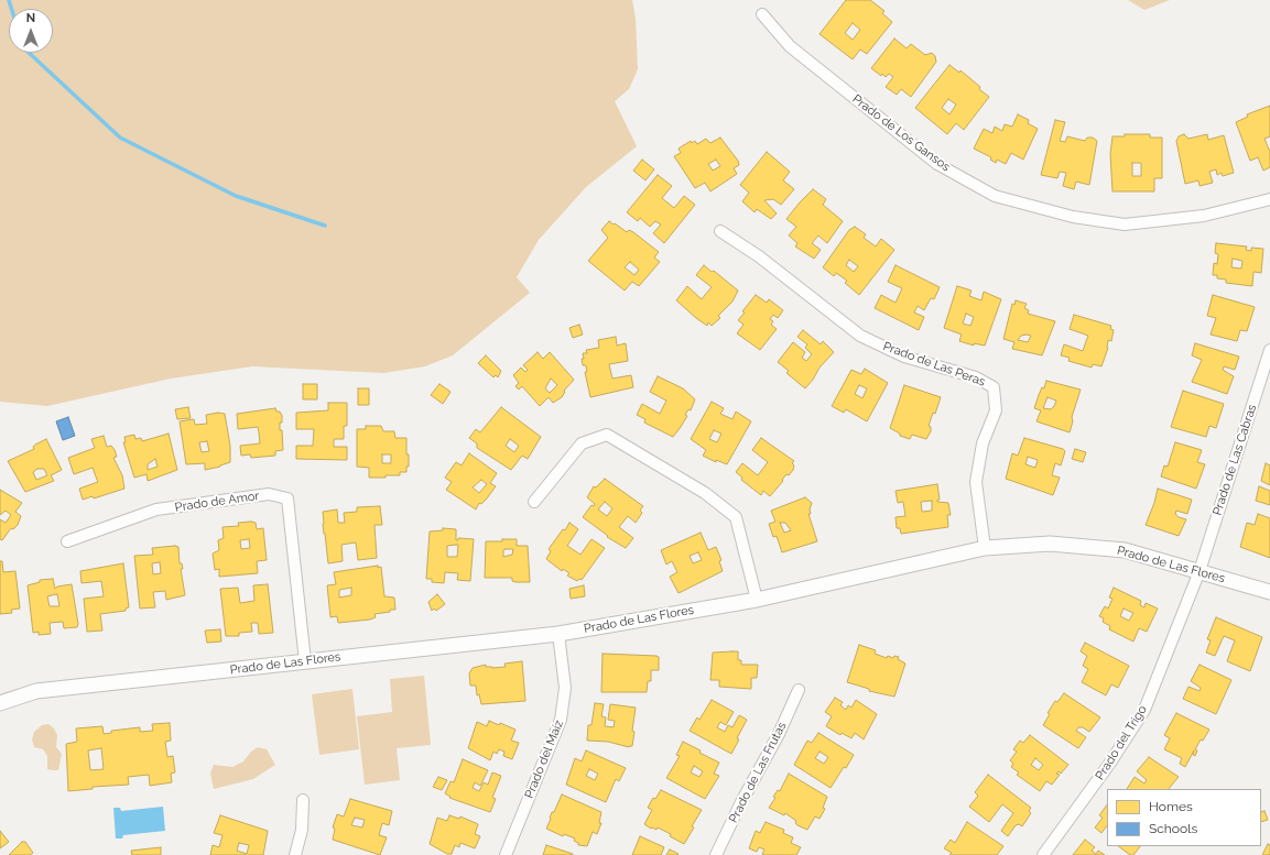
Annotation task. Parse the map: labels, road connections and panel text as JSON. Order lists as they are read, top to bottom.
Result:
{
  "streets": {
    "street": [
      "Prado de Los Gansos",
      "Prado de Las Peras",
      "Prado de Las Cabras",
      "Prado de Amor",
      "Prado de Las Flores",
      "Prado del Trigo",
      "Prado del Maíz",
      "Prado de Las Frutas"
    ]
  },
  "crossings": [
    ["Prado de Las Peras", "Prado de Las Flores"],
    ["Prado de Las Cabras", "Prado de Las Flores"],
    ["Prado de Las Cabras", "Prado del Trigo"],
    ["Prado de Amor", "Prado de Las Flores"],
    ["Prado de Las Flores", "Prado del Trigo"],
    ["Prado de Las Flores", "Prado del Maíz"]
  ],
  "legend": ["Homes", "Schools"],
  "north": "top"
}
